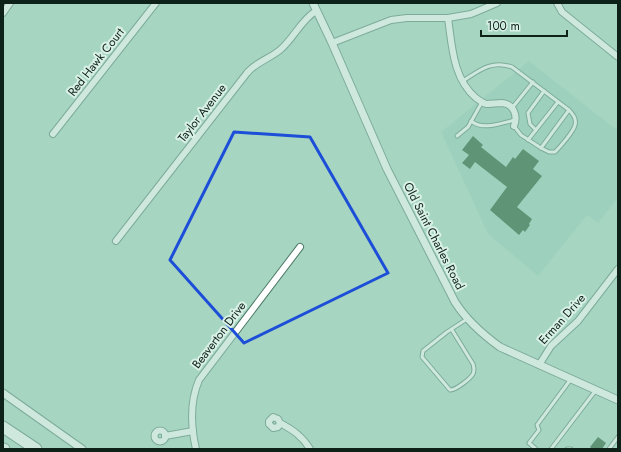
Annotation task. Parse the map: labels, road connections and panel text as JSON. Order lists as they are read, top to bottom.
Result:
{
  "streets": {
    "street": [
      "Red Hawk Court",
      "Taylor Avenue",
      "Old Saint Charles Road",
      "Erman Drive",
      "Beaverton Drive"
    ]
  },
  "crossings": [
    ["Taylor Avenue", "Old Saint Charles Road"],
    ["Old Saint Charles Road", "Erman Drive"]
  ],
  "scale_bar": "100 m"
}
